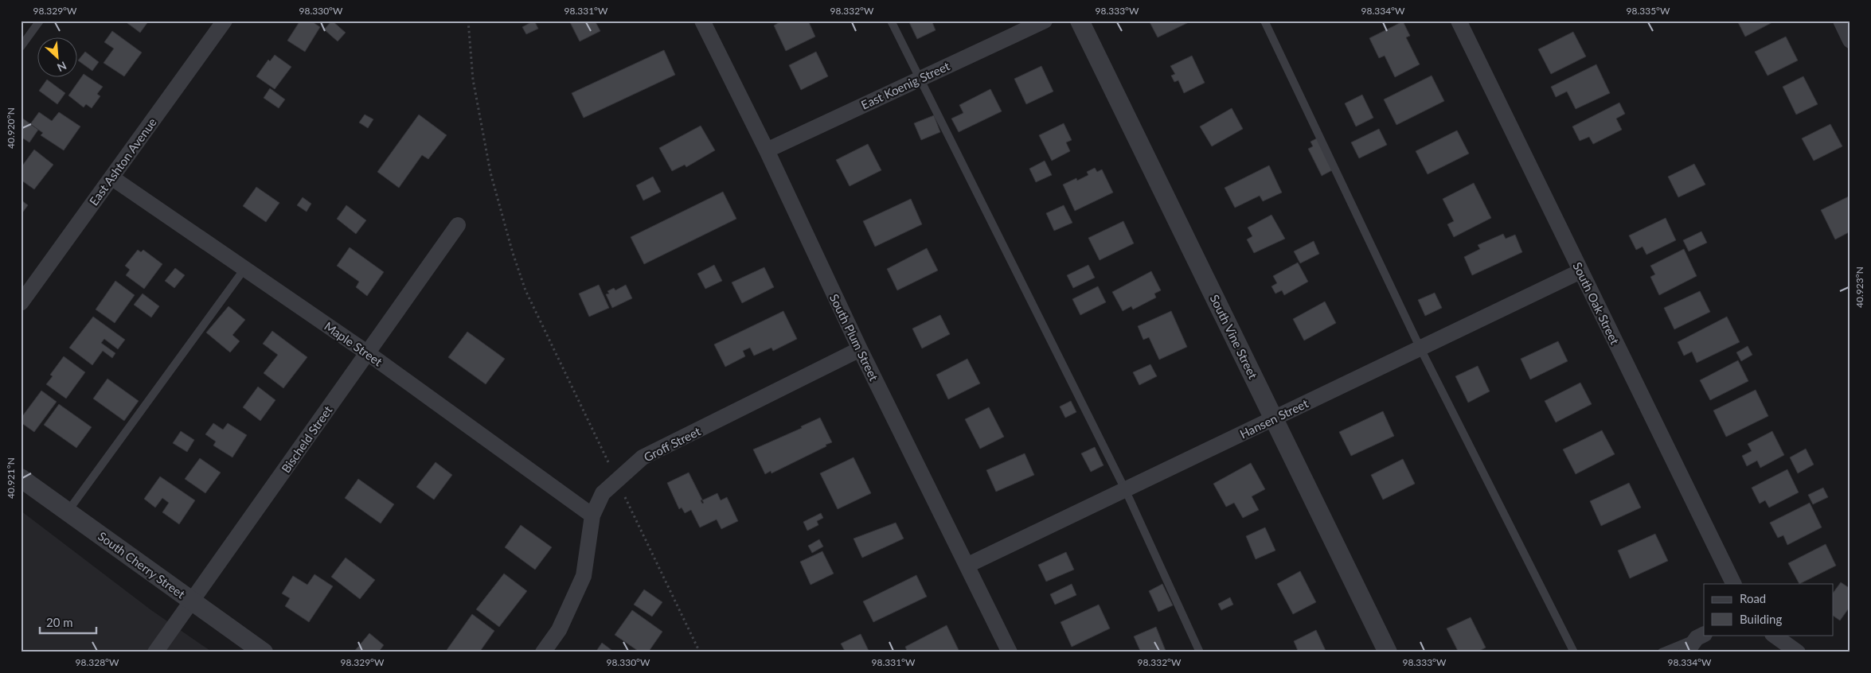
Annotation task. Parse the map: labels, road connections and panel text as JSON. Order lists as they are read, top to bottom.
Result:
{
  "streets": {
    "street": [
      "East Koenig Street",
      "East Ashton Avenue",
      "South Oak Street",
      "South Vine Street",
      "South Plum Street",
      "Maple Street",
      "Hansen Street",
      "Bischeld Street",
      "Groff Street",
      "South Cherry Street"
    ]
  },
  "crossings": [
    ["East Koenig Street", "South Plum Street"],
    ["East Ashton Avenue", "Maple Street"],
    ["South Oak Street", "Hansen Street"],
    ["South Vine Street", "Hansen Street"],
    ["South Plum Street", "Hansen Street"],
    ["South Plum Street", "Groff Street"],
    ["Maple Street", "Bischeld Street"],
    ["Maple Street", "Groff Street"],
    ["Bischeld Street", "South Cherry Street"]
  ],
  "legend": ["Road", "Building"],
  "scale_bar": "20 m",
  "north": "bottom right",
  "coordinates": [
    "98.329°W",
    "98.330°W",
    "98.331°W",
    "98.332°W",
    "98.333°W",
    "98.334°W",
    "98.335°W",
    "40.920°N",
    "40.923°N",
    "40.921°N",
    "98.328°W"
  ]
}
